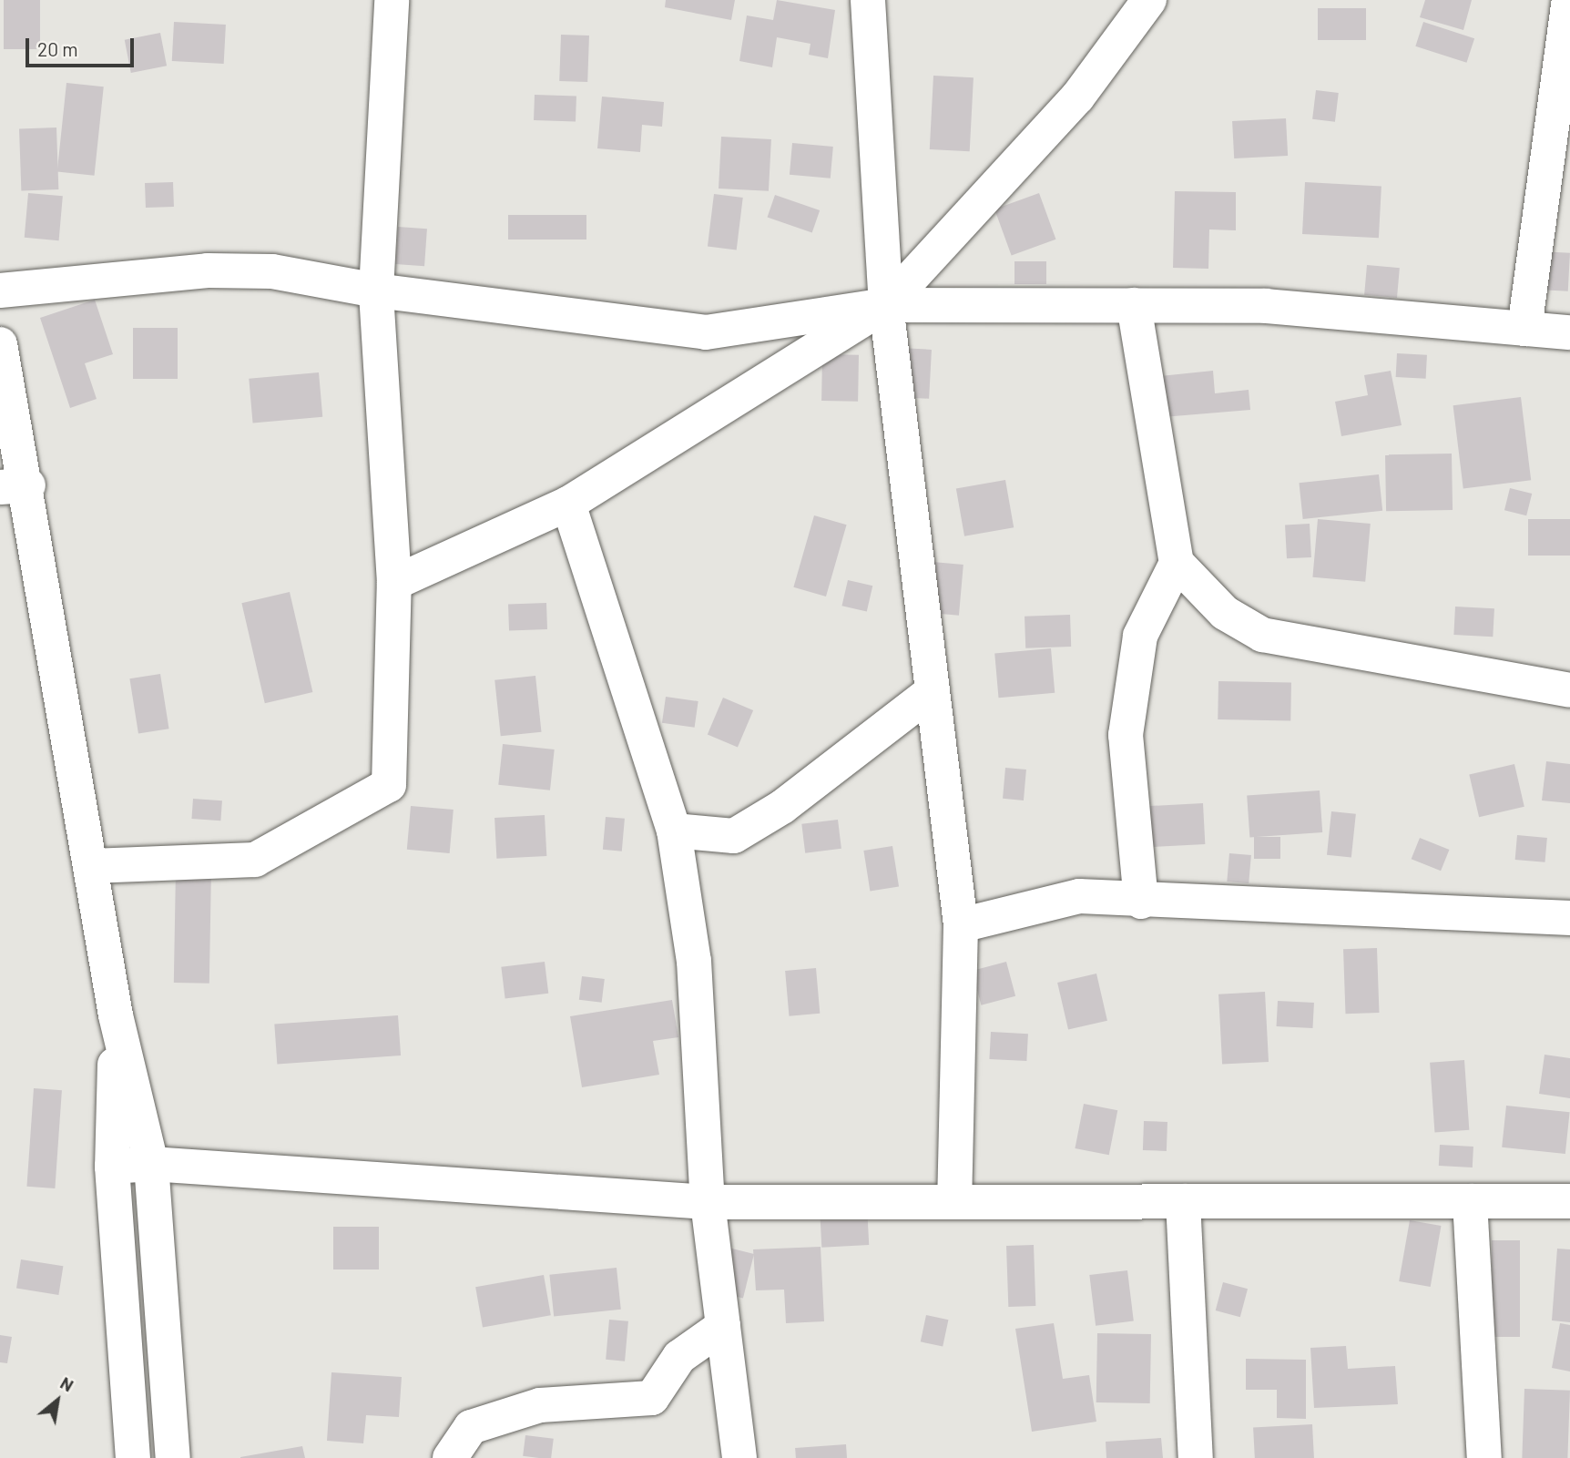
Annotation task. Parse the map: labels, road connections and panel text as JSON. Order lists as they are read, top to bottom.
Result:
{
  "scale_bar": "20 m",
  "north": "top right"
}
